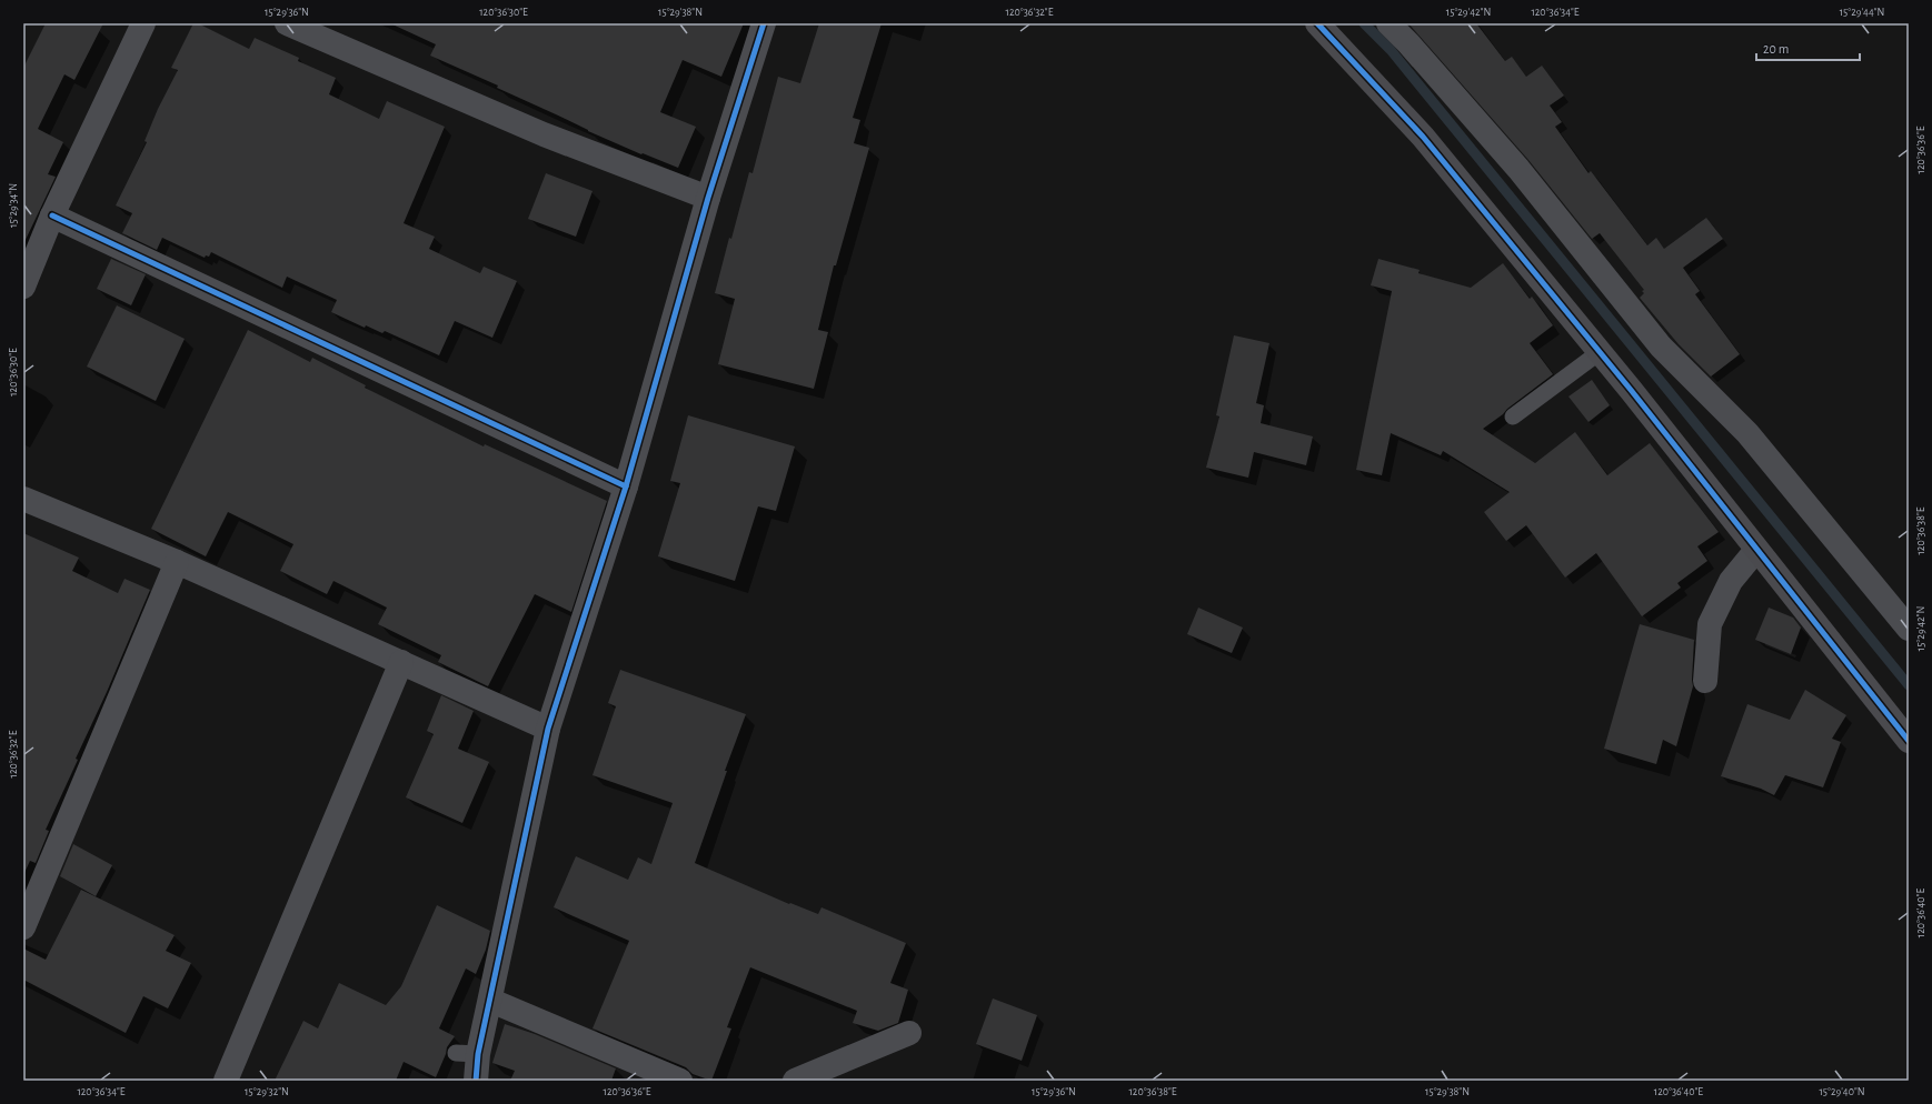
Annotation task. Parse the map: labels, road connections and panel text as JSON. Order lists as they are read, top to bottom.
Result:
{
  "scale_bar": "20 m",
  "coordinates": [
    "15°29'36\"N",
    "120°36'30\"E",
    "15°29'38\"N",
    "120°36'32\"E",
    "15°29'42\"N",
    "120°36'34\"E",
    "15°29'44\"N",
    "120°36'36\"E",
    "15°29'34\"N",
    "120°36'38\"E",
    "120°36'40\"E",
    "15°29'32\"N",
    "15°29'40\"N"
  ]
}
